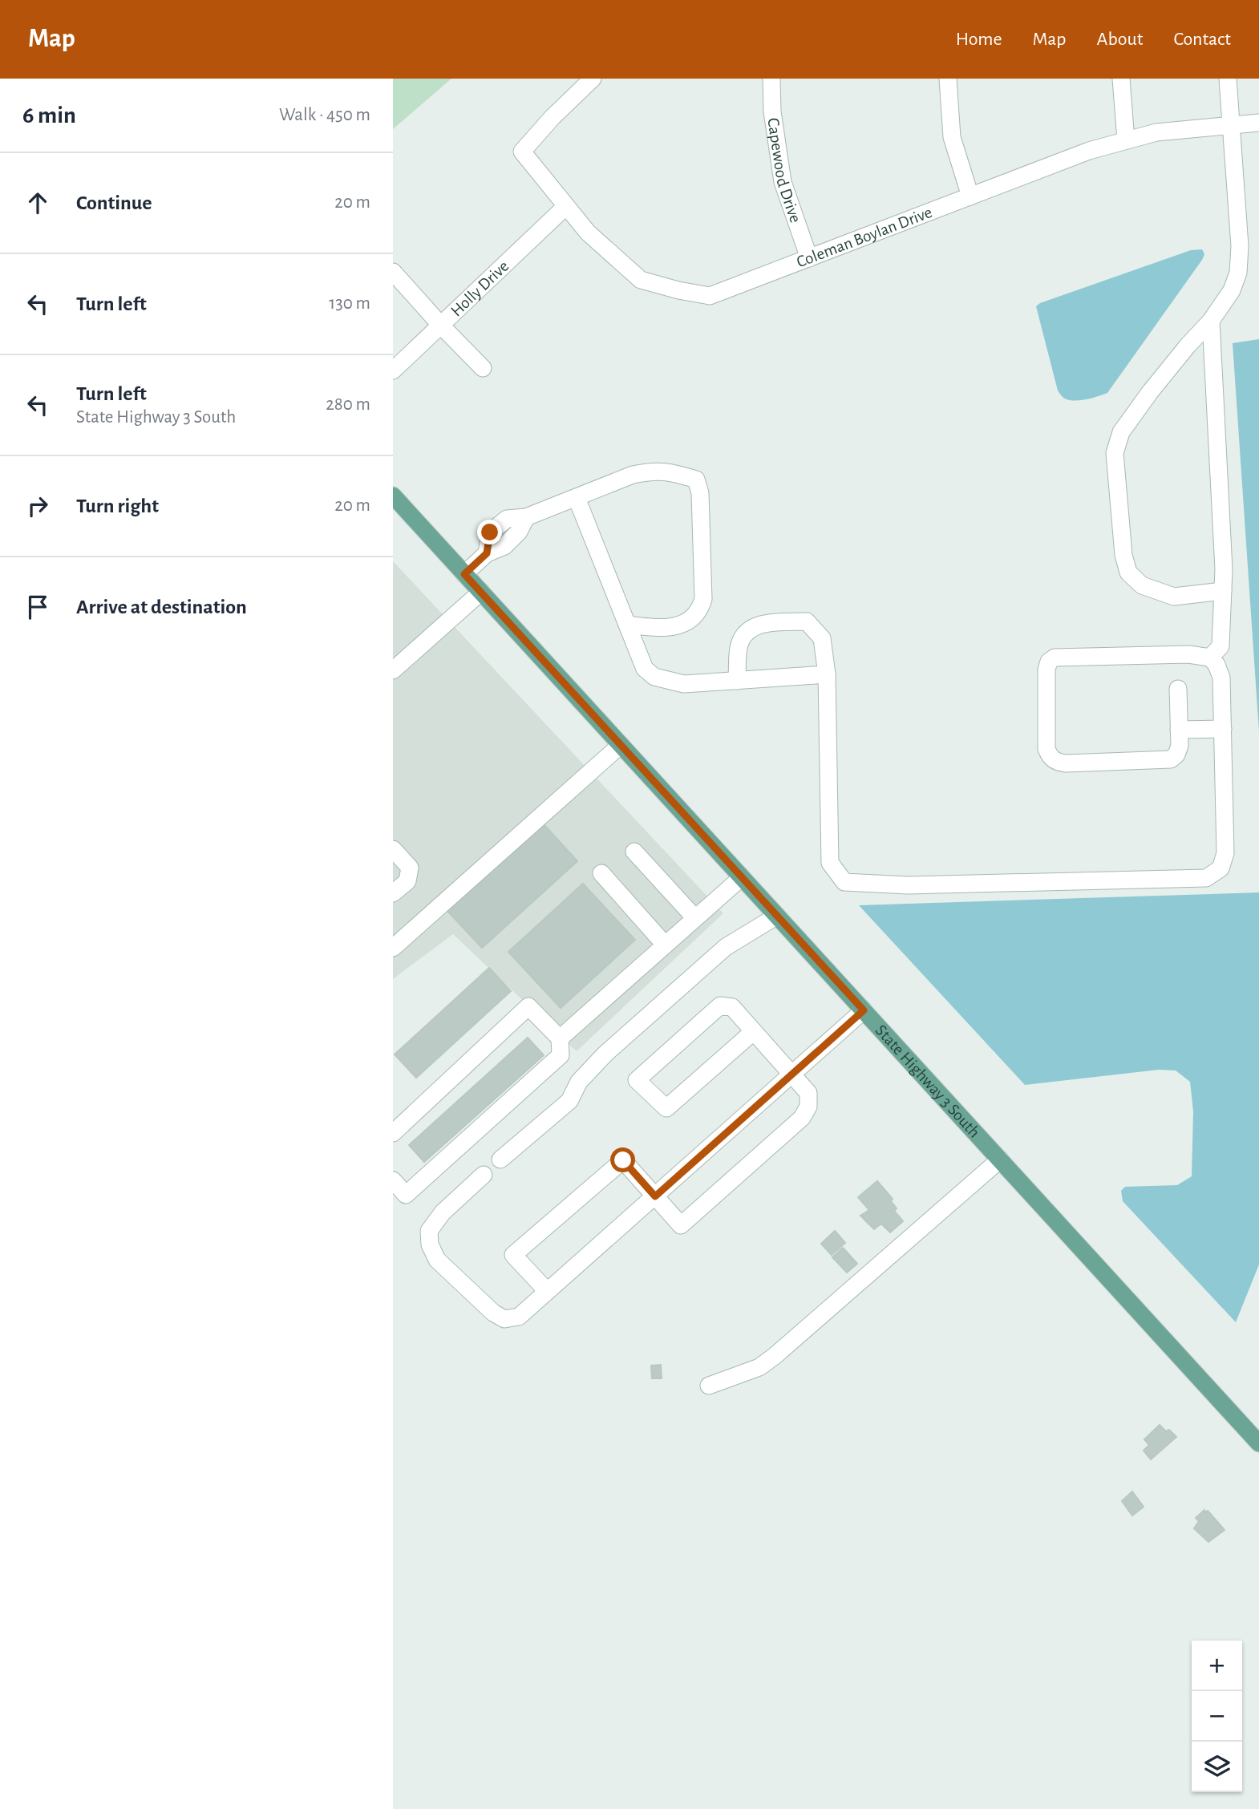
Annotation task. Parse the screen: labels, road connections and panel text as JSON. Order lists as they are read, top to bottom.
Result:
{
  "streets": {
    "main road": ["State Highway 3 South"],
    "street": ["Capewood Drive", "Coleman Boylan Drive", "Holly Drive"]
  },
  "crossings": [
    ["Capewood Drive", "Coleman Boylan Drive"],
    ["Coleman Boylan Drive", "Holly Drive"]
  ],
  "page": {
    "header": "Map",
    "nav": [
      "Home",
      "Map",
      "About",
      "Contact"
    ],
    "heading": ["6 min", "Walk · 450 m"],
    "list": [
      ["Continue", "20 m"],
      ["Turn left", "130 m"],
      ["Turn left", "State Highway 3 South", "280 m"],
      ["Turn right", "20 m"],
      "Arrive at destination"
    ],
    "map_buttons": ["+", "−"]
  }
}
